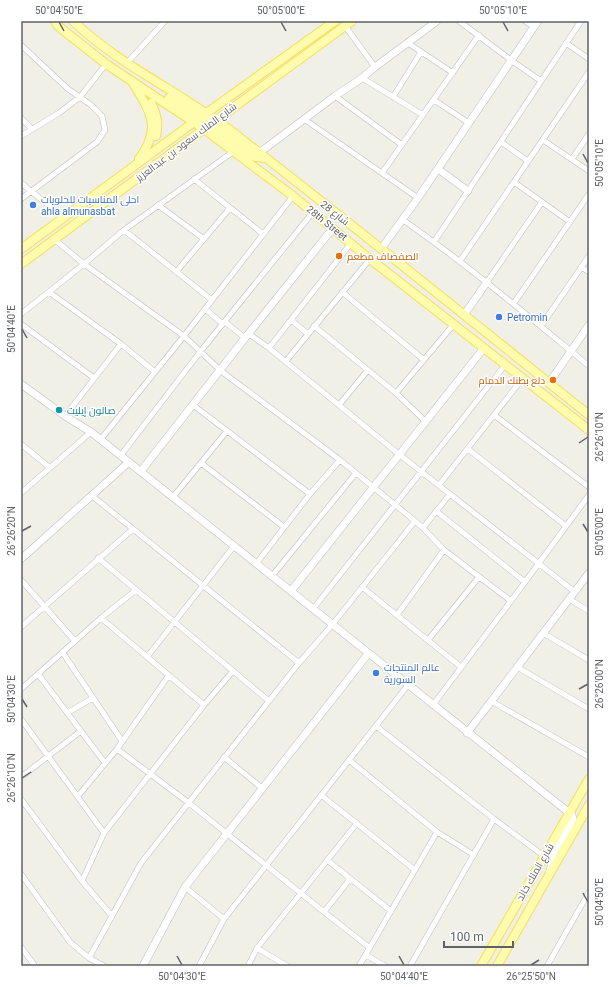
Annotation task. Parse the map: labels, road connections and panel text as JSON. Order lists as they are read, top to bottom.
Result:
{
  "streets": {
    "main road": [
      "شارع الملك سعود بن عبدالعزيز",
      "شارع 28",
      "28th Street",
      "شارع الملك خالد"
    ]
  },
  "crossings": [
    ["شارع الملك سعود بن عبدالعزيز", "شارع 28"],
    ["شارع الملك سعود بن عبدالعزيز", "28th Street"],
    ["شارع 28", "28th Street"]
  ],
  "places": [
    "احلى المناسبات للحلويات ahla almunasbat",
    "الصفصاف مطعم",
    "Petromin",
    "دلع بطنك الدمام",
    "صالون إيليت",
    "عالم المنتجات السورية"
  ],
  "scale_bar": "100 m",
  "coordinates": [
    "50°04'50\"E",
    "50°05'00\"E",
    "50°05'10\"E",
    "50°04'40\"E",
    "26°26'10\"N",
    "26°26'20\"N",
    "26°26'00\"N",
    "50°04'30\"E",
    "26°25'50\"N"
  ]
}
